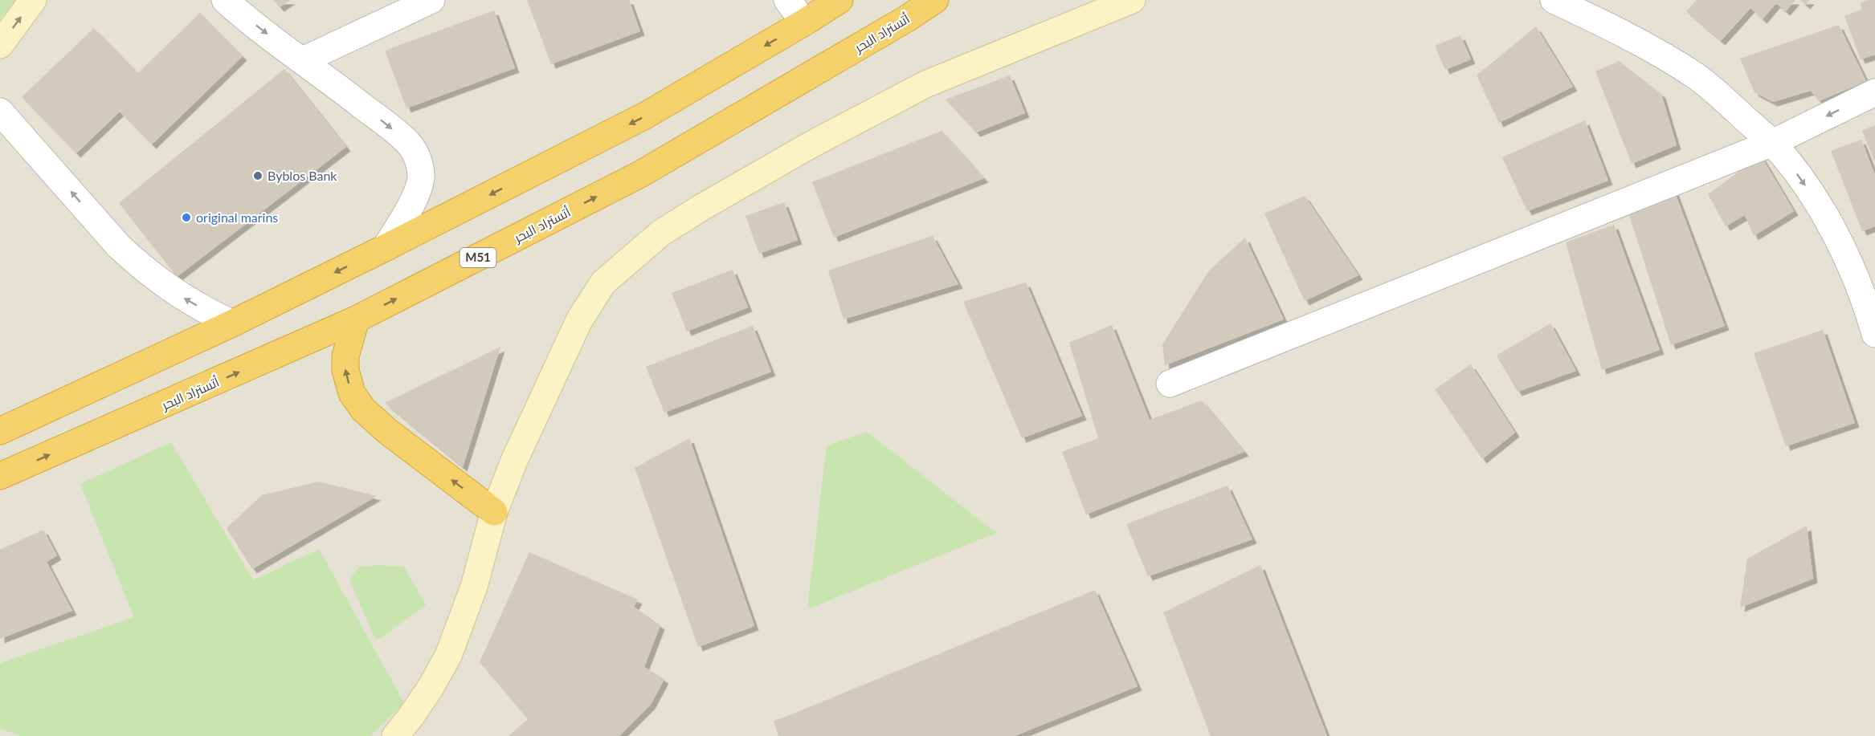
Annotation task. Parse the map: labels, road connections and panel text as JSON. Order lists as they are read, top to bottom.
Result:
{
  "streets": {
    "highway": ["أتستراد البحر", "M51"]
  },
  "places": ["Byblos Bank", "original marins"]
}
